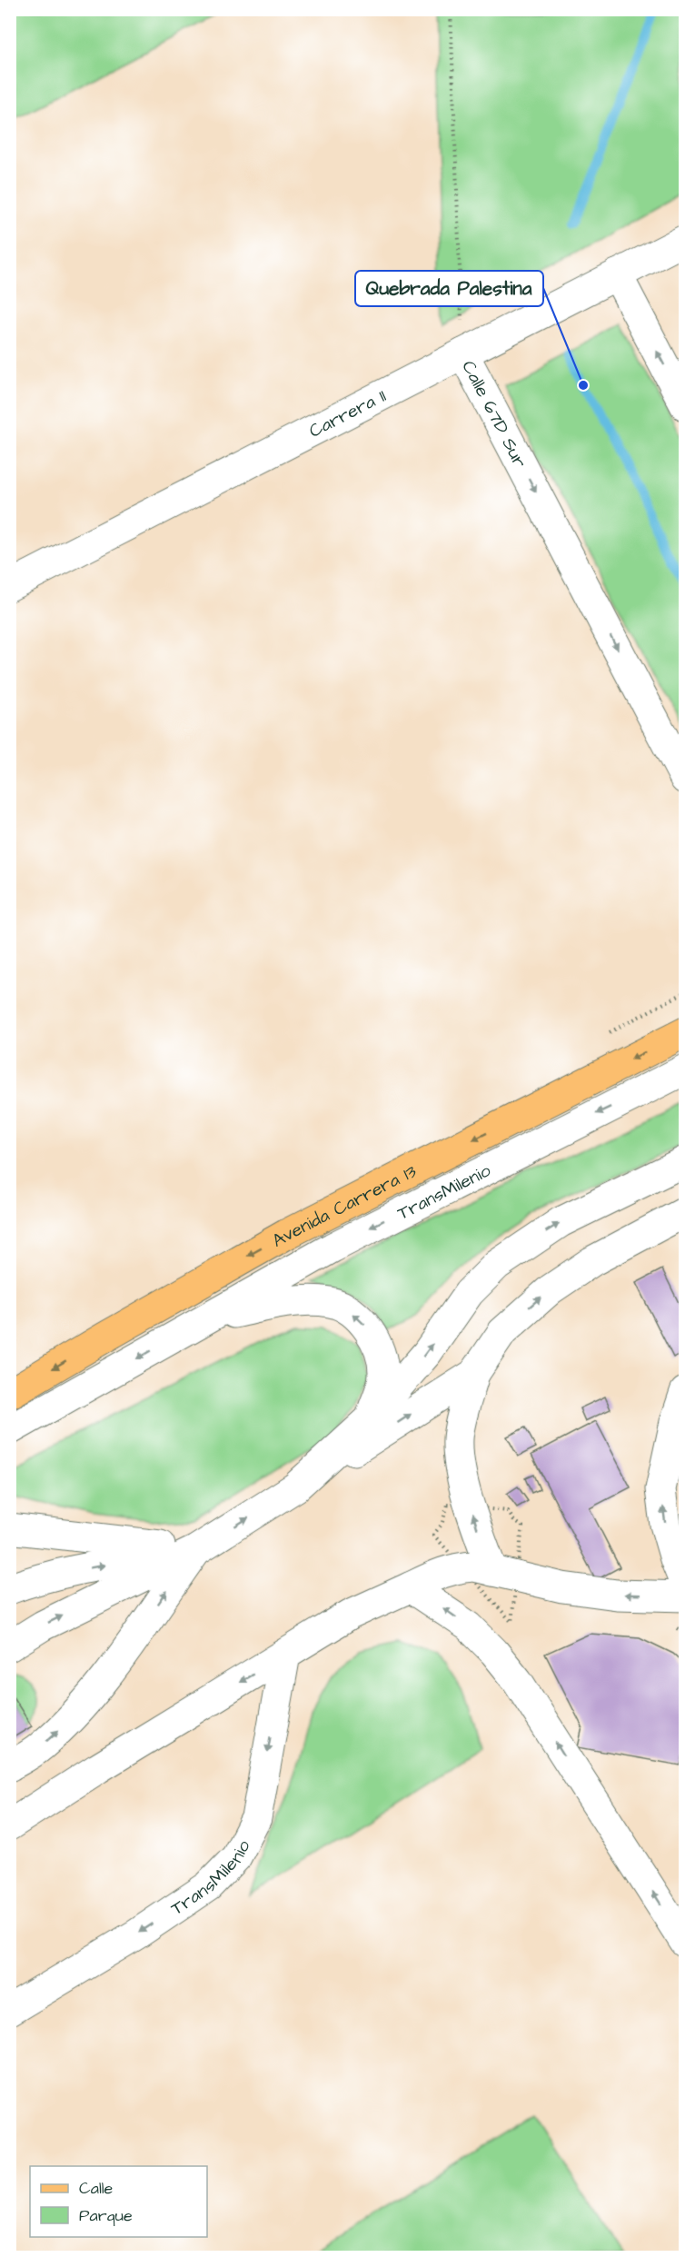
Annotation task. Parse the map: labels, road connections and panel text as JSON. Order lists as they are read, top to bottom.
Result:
{
  "streets": {
    "main road": ["Avenida Carrera 13"],
    "street": ["Carrera 11", "Calle 67D Sur", "TransMilenio"]
  },
  "crossings": [
    ["Carrera 11", "Calle 67D Sur"],
    ["TransMilenio", "Avenida Carrera 13"]
  ],
  "one_way": ["Calle 67D Sur", "Avenida Carrera 13"],
  "places": ["Quebrada Palestina"],
  "legend": ["Calle", "Parque"]
}
